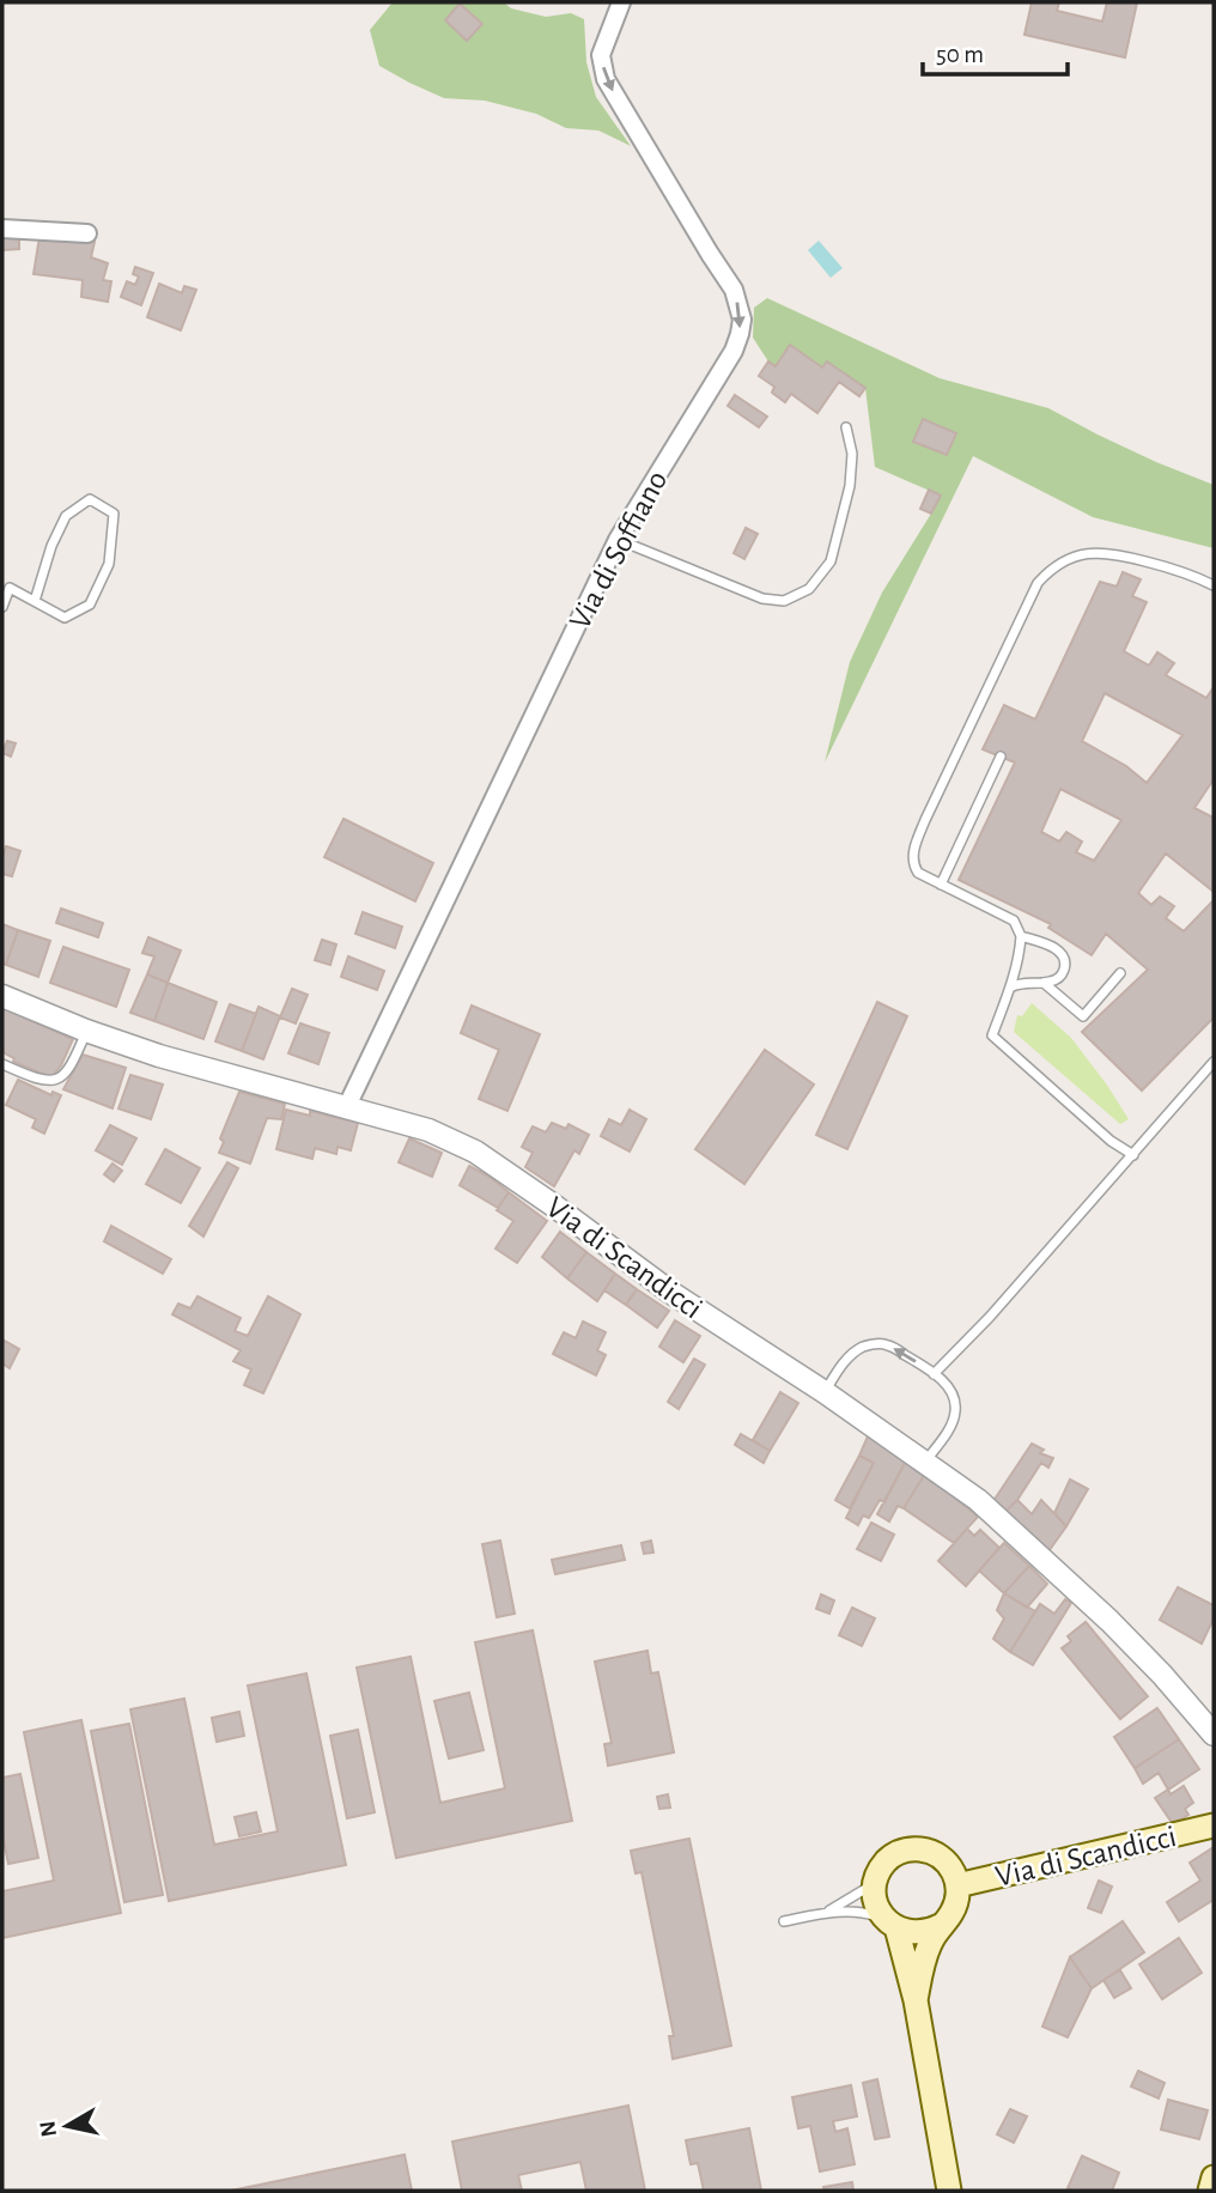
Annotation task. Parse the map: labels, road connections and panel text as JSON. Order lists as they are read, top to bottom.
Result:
{
  "streets": {
    "main road": ["Via di Scandicci"],
    "street": ["Via di Soffiano"]
  },
  "crossings": [
    ["Via di Soffiano", "Via di Scandicci"]
  ],
  "one_way": ["Via di Soffiano"],
  "scale_bar": "50 m",
  "north": "left"
}
